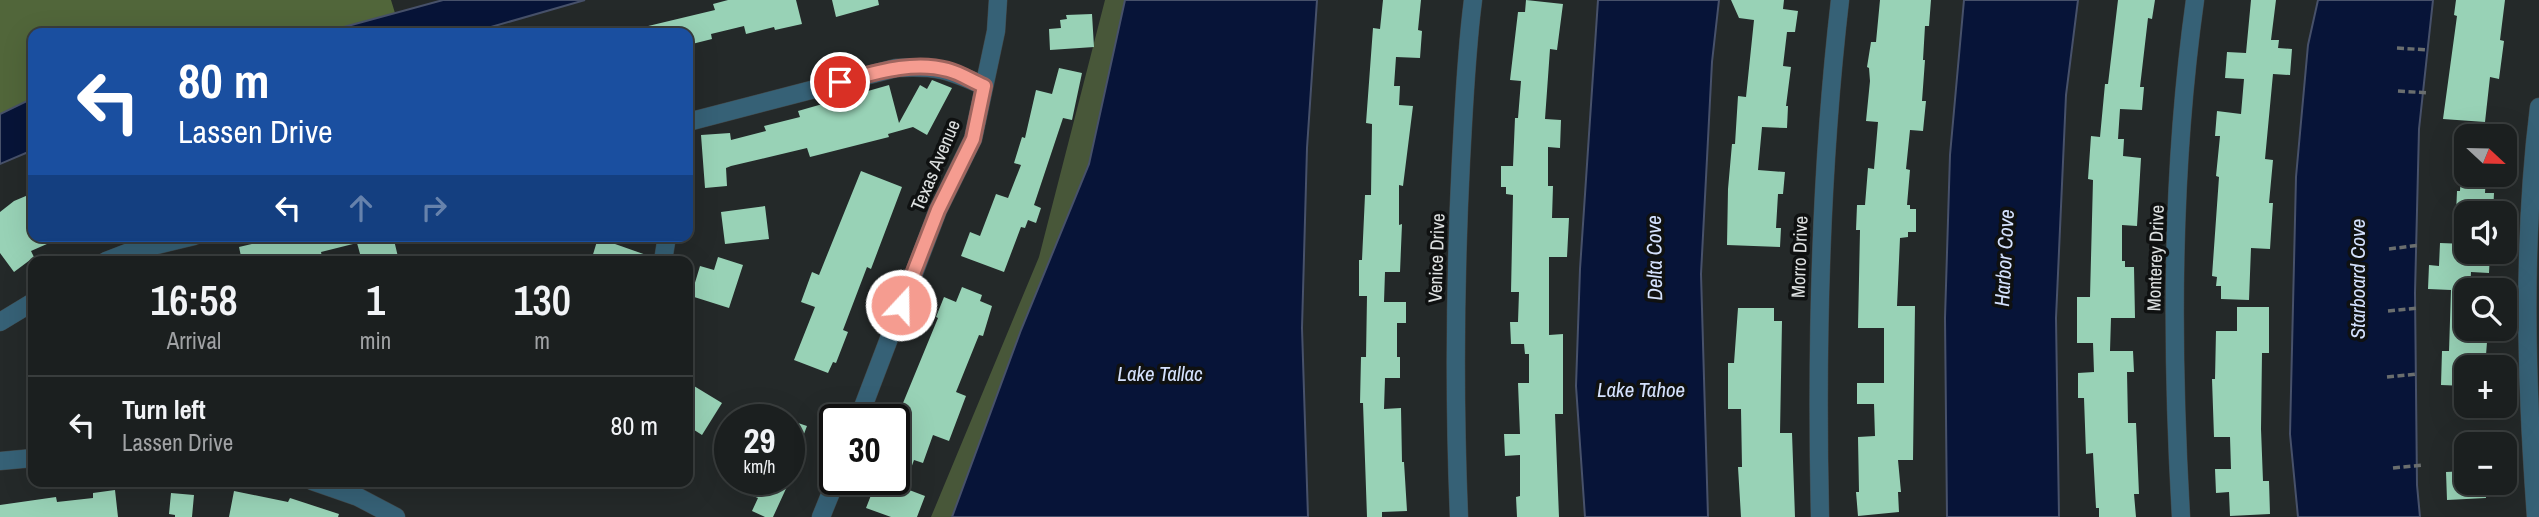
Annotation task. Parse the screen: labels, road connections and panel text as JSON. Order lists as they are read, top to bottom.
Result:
{
  "streets": {
    "street": [
      "Texas Avenue",
      "Morro Drive",
      "Venice Drive",
      "Monterey Drive"
    ]
  },
  "water": [
    "Delta Cove",
    "Harbor Cove",
    "Starboard Cove",
    "Lake Tallac",
    "Lake Tahoe"
  ],
  "north": "right",
  "page": {
    "turn": ["80 m", "Lassen Drive"],
    "map_buttons": ["+", "−"],
    "eta": [
      "16:58",
      "Arrival",
      "1",
      "min",
      "130",
      "m"
    ],
    "list": [
      {
        "name": "Turn left",
        "note": "Lassen Drive",
        "value": "80 m"
      }
    ],
    "speed": "29 km/h",
    "limit": "30"
  }
}
